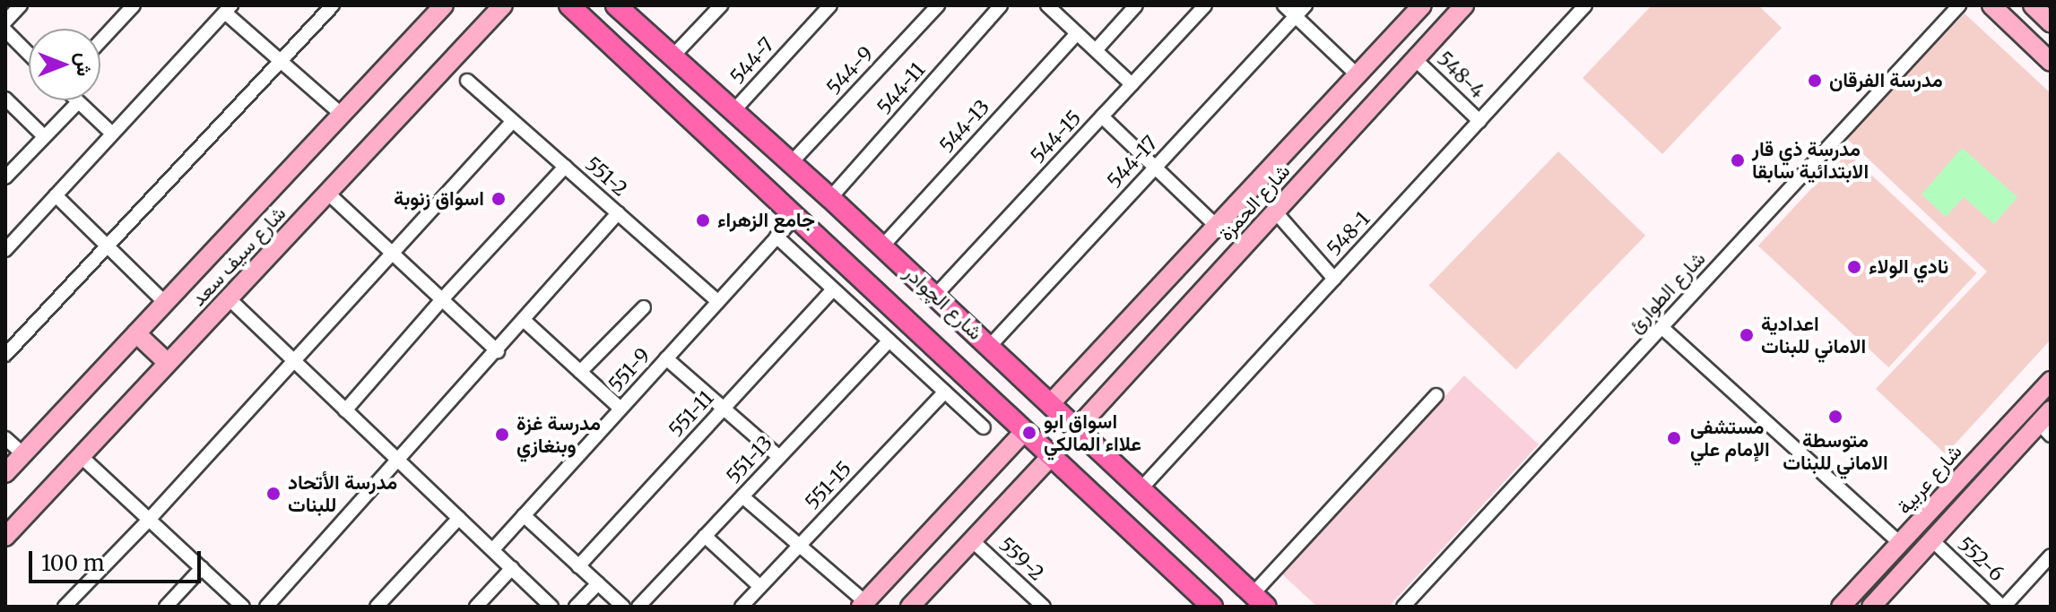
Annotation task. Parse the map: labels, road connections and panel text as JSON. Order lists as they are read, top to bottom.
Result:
{
  "streets": {
    "main road": ["شارع الچوادر"],
    "street": [
      "544-7",
      "544-9",
      "548-4",
      "544-11",
      "544-13",
      "544-15",
      "544-17",
      "551-2",
      "شارع الحمزة",
      "548-1",
      "شارع سيف سعد",
      "شارع الطوارئ",
      "551-9",
      "551-11",
      "551-13",
      "شارع عربية",
      "551-15",
      "559-2",
      "552-6"
    ]
  },
  "crossings": [
    ["544-7", "شارع الچوادر"],
    ["544-9", "شارع الچوادر"],
    ["548-4", "شارع الحمزة"],
    ["548-4", "548-1"],
    ["544-11", "شارع الچوادر"],
    ["544-13", "شارع الچوادر"],
    ["544-15", "شارع الچوادر"],
    ["544-17", "شارع الچوادر"],
    ["551-2", "551-9"],
    ["شارع الحمزة", "شارع الچوادر"],
    ["548-1", "شارع الچوادر"],
    ["شارع الچوادر", "551-9"]
  ],
  "places": [
    "مدرسة الفرقان",
    "مدرسة ذي قار الابتدائية سابقا",
    "اسواق زنوبة",
    "جامع الزهراء",
    "نادي الولاء",
    "اعدادية الاماني للبنات",
    "متوسطة الاماني للبنات",
    "اسواق ابو علااء المالكي",
    "مدرسة غزة وبنغازي",
    "مستشفى الإمام علي",
    "مدرسة الأتحاد للبنات"
  ],
  "scale_bar": "100 m",
  "north": "right"
}
